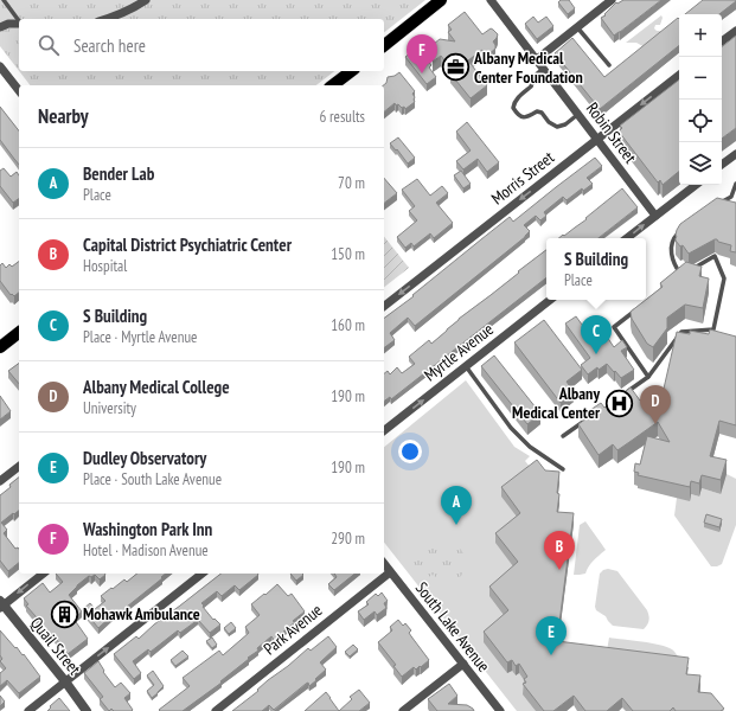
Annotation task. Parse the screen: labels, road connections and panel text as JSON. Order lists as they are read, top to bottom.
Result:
{
  "streets": {
    "street": [
      "Robin Street",
      "Morris Street",
      "Myrtle Avenue",
      "South Lake Avenue",
      "Park Avenue",
      "Quail Street"
    ]
  },
  "crossings": [
    ["Robin Street", "Morris Street"],
    ["South Lake Avenue", "Park Avenue"]
  ],
  "one_way": ["Morris Street", "Myrtle Avenue"],
  "places": {
    "office": ["Albany Medical Center Foundation"],
    "hospital": ["Albany Medical Center"],
    "building": ["Mohawk Ambulance"]
  },
  "page": {
    "map_buttons": ["+", "−"],
    "search": "Search here",
    "pins": [
      "F",
      "C",
      "D",
      "A",
      "B",
      "E"
    ],
    "heading": ["Nearby", "6 results"],
    "list": [
      {
        "mark": "A",
        "name": "Bender Lab",
        "note": "Place",
        "value": "70 m"
      },
      {
        "mark": "B",
        "name": "Capital District Psychiatric Center",
        "note": "Hospital",
        "value": "150 m"
      },
      {
        "mark": "C",
        "name": "S Building",
        "note": "Place · Myrtle Avenue",
        "value": "160 m"
      },
      {
        "mark": "D",
        "name": "Albany Medical College",
        "note": "University",
        "value": "190 m"
      },
      {
        "mark": "E",
        "name": "Dudley Observatory",
        "note": "Place · South Lake Avenue",
        "value": "190 m"
      },
      {
        "mark": "F",
        "name": "Washington Park Inn",
        "note": "Hotel · Madison Avenue",
        "value": "290 m"
      }
    ],
    "popup": ["S Building", "Place"]
  }
}
